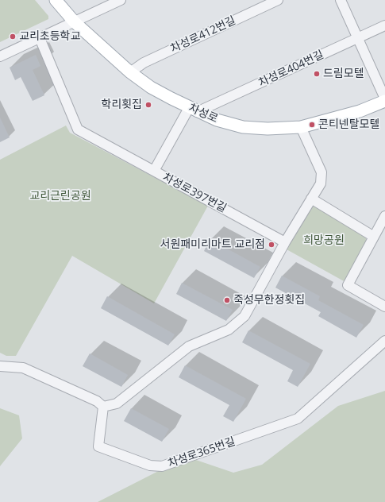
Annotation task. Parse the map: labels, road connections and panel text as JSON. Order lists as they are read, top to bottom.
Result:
{
  "streets": {
    "main road": ["차성로"],
    "street": [
      "차성로412번길",
      "차성로404번길",
      "차성로397번길",
      "차성로365번길"
    ]
  },
  "crossings": [
    ["차성로412번길", "차성로"],
    ["차성로404번길", "차성로"]
  ],
  "parks": ["교리근린공원", "희망공원"],
  "places": [
    "교리초등학교",
    "드림모텔",
    "학리횟집",
    "콘티넨탈모텔",
    "서원패미리마트 교리점",
    "죽성무한정횟집"
  ]
}
